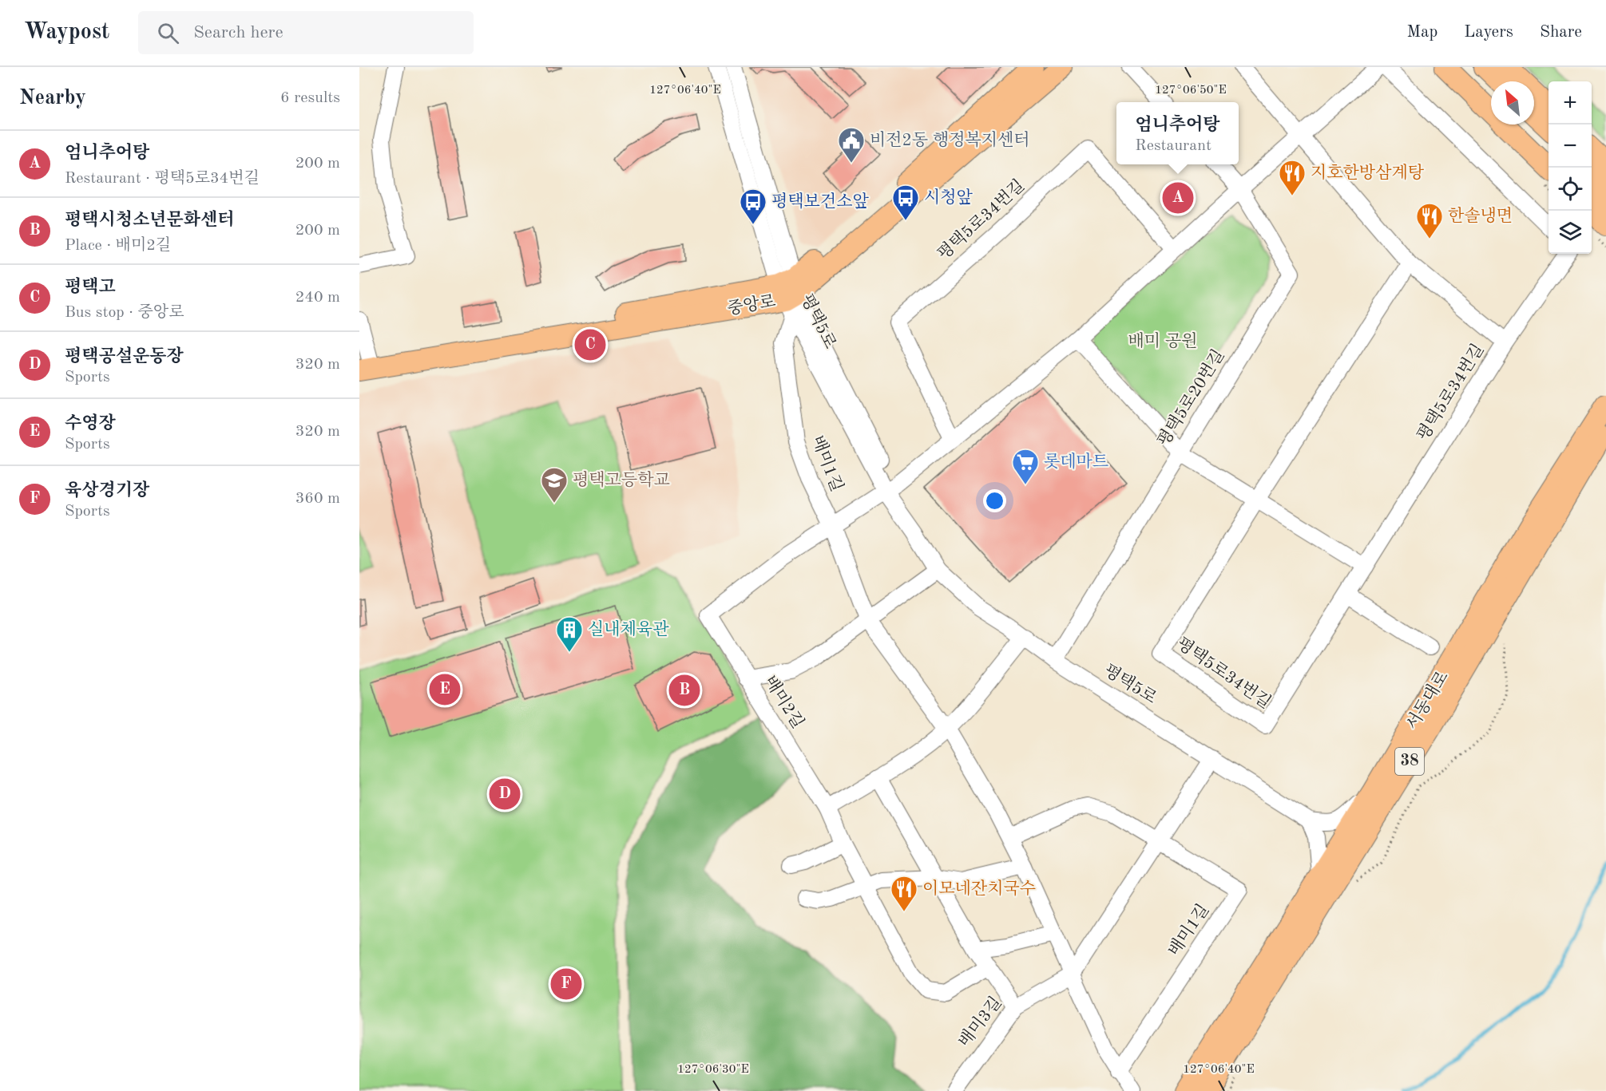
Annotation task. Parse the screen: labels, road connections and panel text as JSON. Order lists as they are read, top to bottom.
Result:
{
  "streets": {
    "main road": ["중앙로", "서동대로", "38"],
    "street": [
      "평택5로34번길",
      "평택5로",
      "평택5로20번길",
      "배미1길",
      "배미2길",
      "배미3길"
    ]
  },
  "crossings": [
    ["중앙로", "평택5로"],
    ["중앙로", "배미1길"],
    ["평택5로", "평택5로20번길"],
    ["평택5로", "배미1길"],
    ["배미1길", "배미2길"],
    ["배미1길", "배미3길"]
  ],
  "parks": ["배미 공원"],
  "places": {
    "public building": ["비전2동 행정복지센터"],
    "restaurant": ["지호한방삼계탕", "한솔냉면", "이모네잔치국수"],
    "bus stop": ["시청앞", "평택보건소앞"],
    "supermarket": ["롯데마트"],
    "school or university": ["평택고등학교"],
    "building": ["실내체육관"]
  },
  "north": "top left",
  "page": {
    "header": "Waypost",
    "search": "Search here",
    "nav": ["Map", "Layers", "Share"],
    "heading": ["Nearby", "6 results"],
    "map_buttons": ["+", "−"],
    "popup": ["엄니추어탕", "Restaurant"],
    "list": [
      {
        "mark": "A",
        "name": "엄니추어탕",
        "note": "Restaurant · 평택5로34번길",
        "value": "200 m"
      },
      {
        "mark": "B",
        "name": "평택시청소년문화센터",
        "note": "Place · 배미2길",
        "value": "200 m"
      },
      {
        "mark": "C",
        "name": "평택고",
        "note": "Bus stop · 중앙로",
        "value": "240 m"
      },
      {
        "mark": "D",
        "name": "평택공설운동장",
        "note": "Sports",
        "value": "320 m"
      },
      {
        "mark": "E",
        "name": "수영장",
        "note": "Sports",
        "value": "320 m"
      },
      {
        "mark": "F",
        "name": "육상경기장",
        "note": "Sports",
        "value": "360 m"
      }
    ],
    "pins": [
      "A",
      "C",
      "E",
      "B",
      "D",
      "F"
    ]
  },
  "coordinates": ["127°06'40\"E", "127°06'50\"E", "127°06'30\"E"]
}
